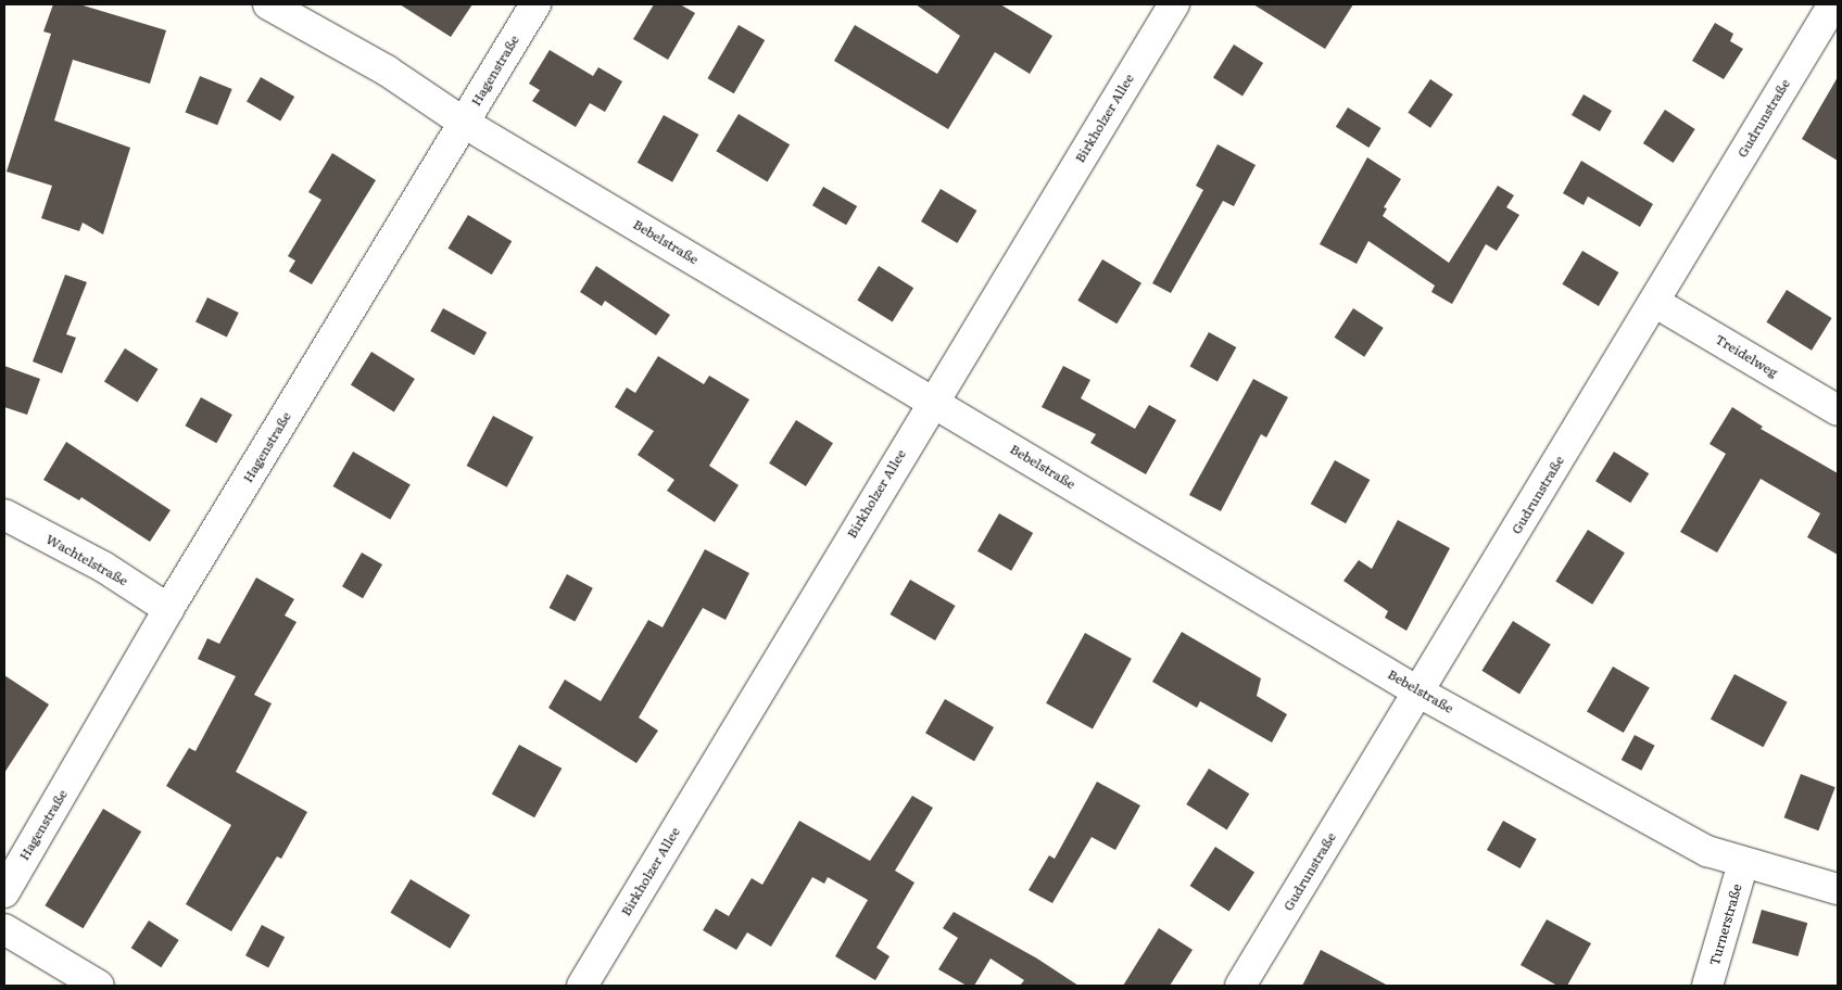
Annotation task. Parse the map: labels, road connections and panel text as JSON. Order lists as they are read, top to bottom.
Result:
{
  "streets": {
    "street": [
      "Hagenstraße",
      "Birkholzer Allee",
      "Gudrunstraße",
      "Bebelstraße",
      "Treidelweg",
      "Wachtelstraße",
      "Turnerstraße"
    ]
  },
  "crossings": [
    ["Hagenstraße", "Bebelstraße"],
    ["Hagenstraße", "Wachtelstraße"],
    ["Birkholzer Allee", "Bebelstraße"],
    ["Gudrunstraße", "Bebelstraße"],
    ["Gudrunstraße", "Treidelweg"],
    ["Bebelstraße", "Turnerstraße"]
  ]
}
